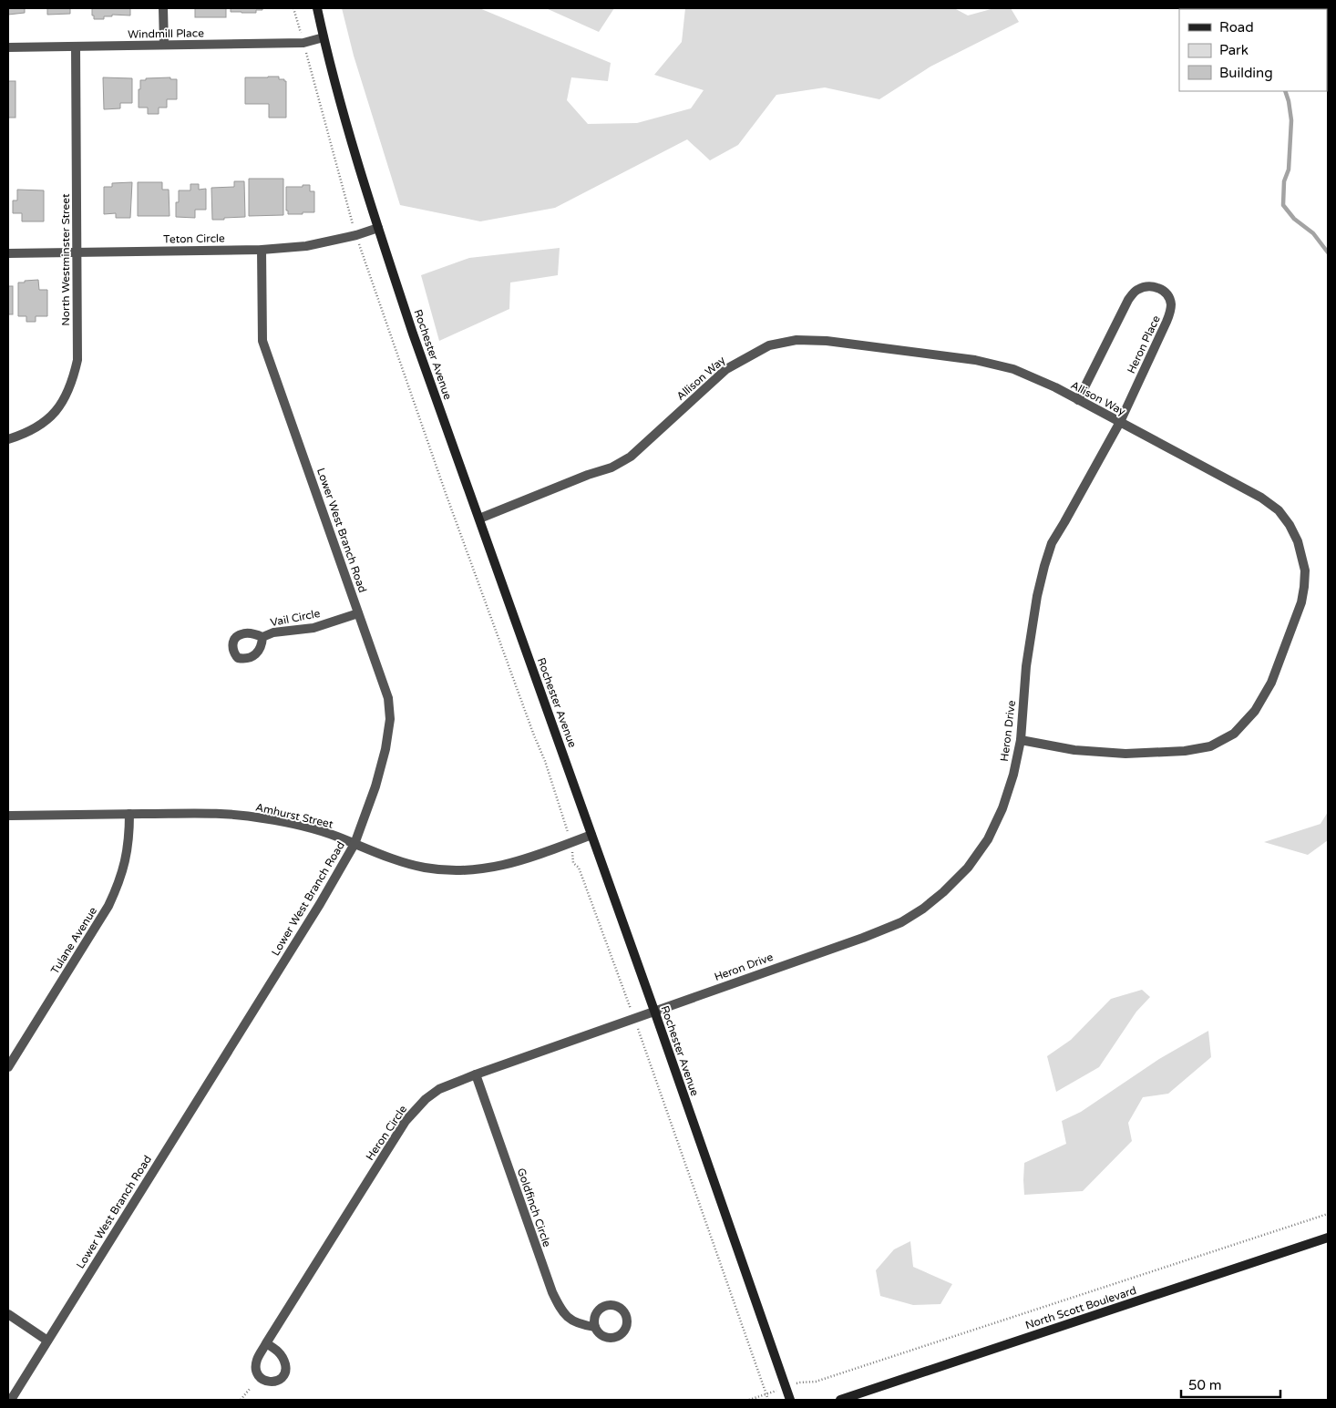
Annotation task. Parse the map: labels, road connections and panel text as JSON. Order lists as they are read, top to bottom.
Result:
{
  "streets": {
    "main road": ["Rochester Avenue", "North Scott Boulevard"],
    "street": [
      "Windmill Place",
      "Teton Circle",
      "North Westminster Street",
      "Heron Place",
      "Allison Way",
      "Lower West Branch Road",
      "Vail Circle",
      "Heron Drive",
      "Amhurst Street",
      "Tulane Avenue",
      "Heron Circle",
      "Goldfinch Circle"
    ]
  },
  "crossings": [
    ["Windmill Place", "North Westminster Street"],
    ["Windmill Place", "Rochester Avenue"],
    ["Teton Circle", "North Westminster Street"],
    ["Teton Circle", "Rochester Avenue"],
    ["Teton Circle", "Lower West Branch Road"],
    ["Heron Place", "Allison Way"],
    ["Heron Place", "Heron Drive"],
    ["Rochester Avenue", "Allison Way"],
    ["Rochester Avenue", "Heron Drive"],
    ["Rochester Avenue", "Amhurst Street"],
    ["Rochester Avenue", "Heron Circle"],
    ["Allison Way", "Heron Drive"],
    ["Lower West Branch Road", "Vail Circle"],
    ["Lower West Branch Road", "Amhurst Street"],
    ["Heron Drive", "Heron Circle"],
    ["Amhurst Street", "Tulane Avenue"],
    ["Heron Circle", "Goldfinch Circle"]
  ],
  "legend": ["Road", "Park", "Building"],
  "scale_bar": "50 m"
}
